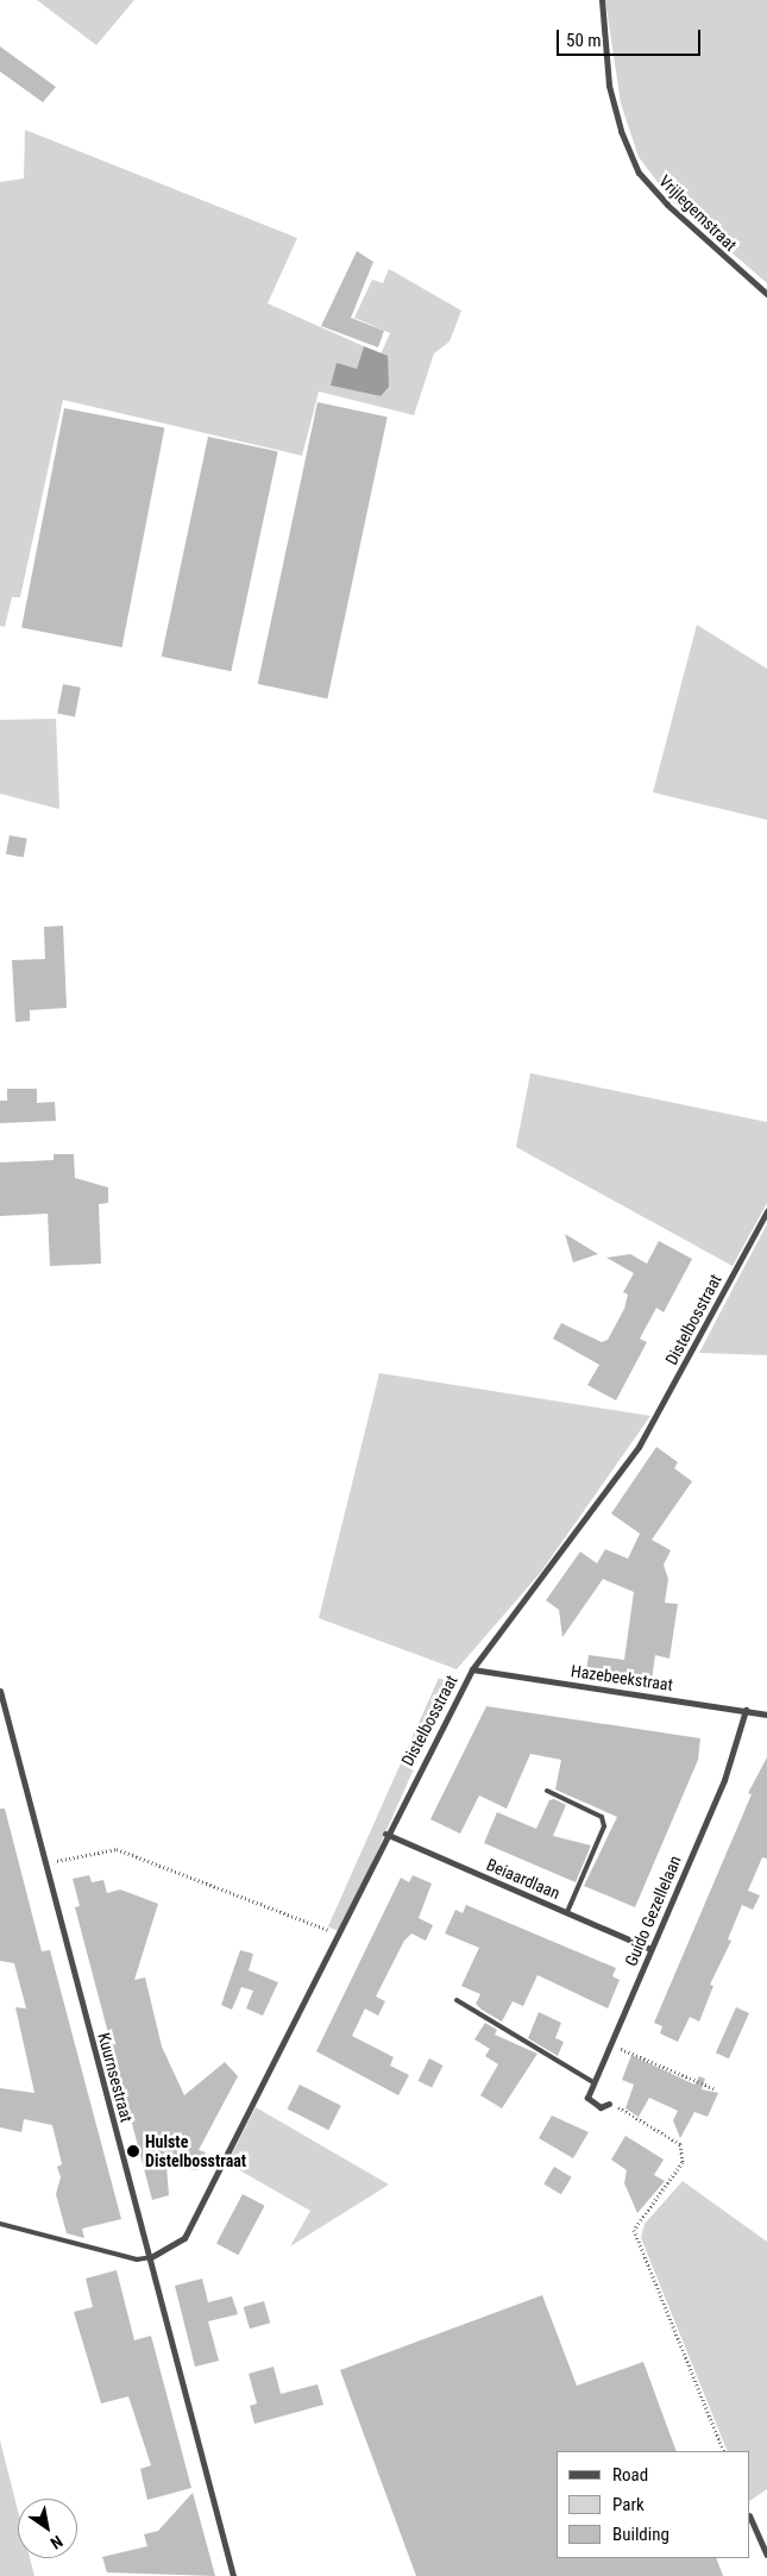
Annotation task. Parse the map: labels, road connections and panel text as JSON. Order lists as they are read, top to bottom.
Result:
{
  "streets": {
    "street": [
      "Vrijlegemstraat",
      "Distelbosstraat",
      "Hazebeekstraat",
      "Beiaardlaan",
      "Guido Gezellelaan",
      "Kuurnsestraat"
    ]
  },
  "crossings": [
    ["Distelbosstraat", "Hazebeekstraat"],
    ["Distelbosstraat", "Beiaardlaan"],
    ["Distelbosstraat", "Kuurnsestraat"],
    ["Hazebeekstraat", "Guido Gezellelaan"],
    ["Beiaardlaan", "Guido Gezellelaan"]
  ],
  "places": ["Hulste Distelbosstraat"],
  "legend": ["Road", "Park", "Building"],
  "scale_bar": "50 m",
  "north": "bottom right"
}
